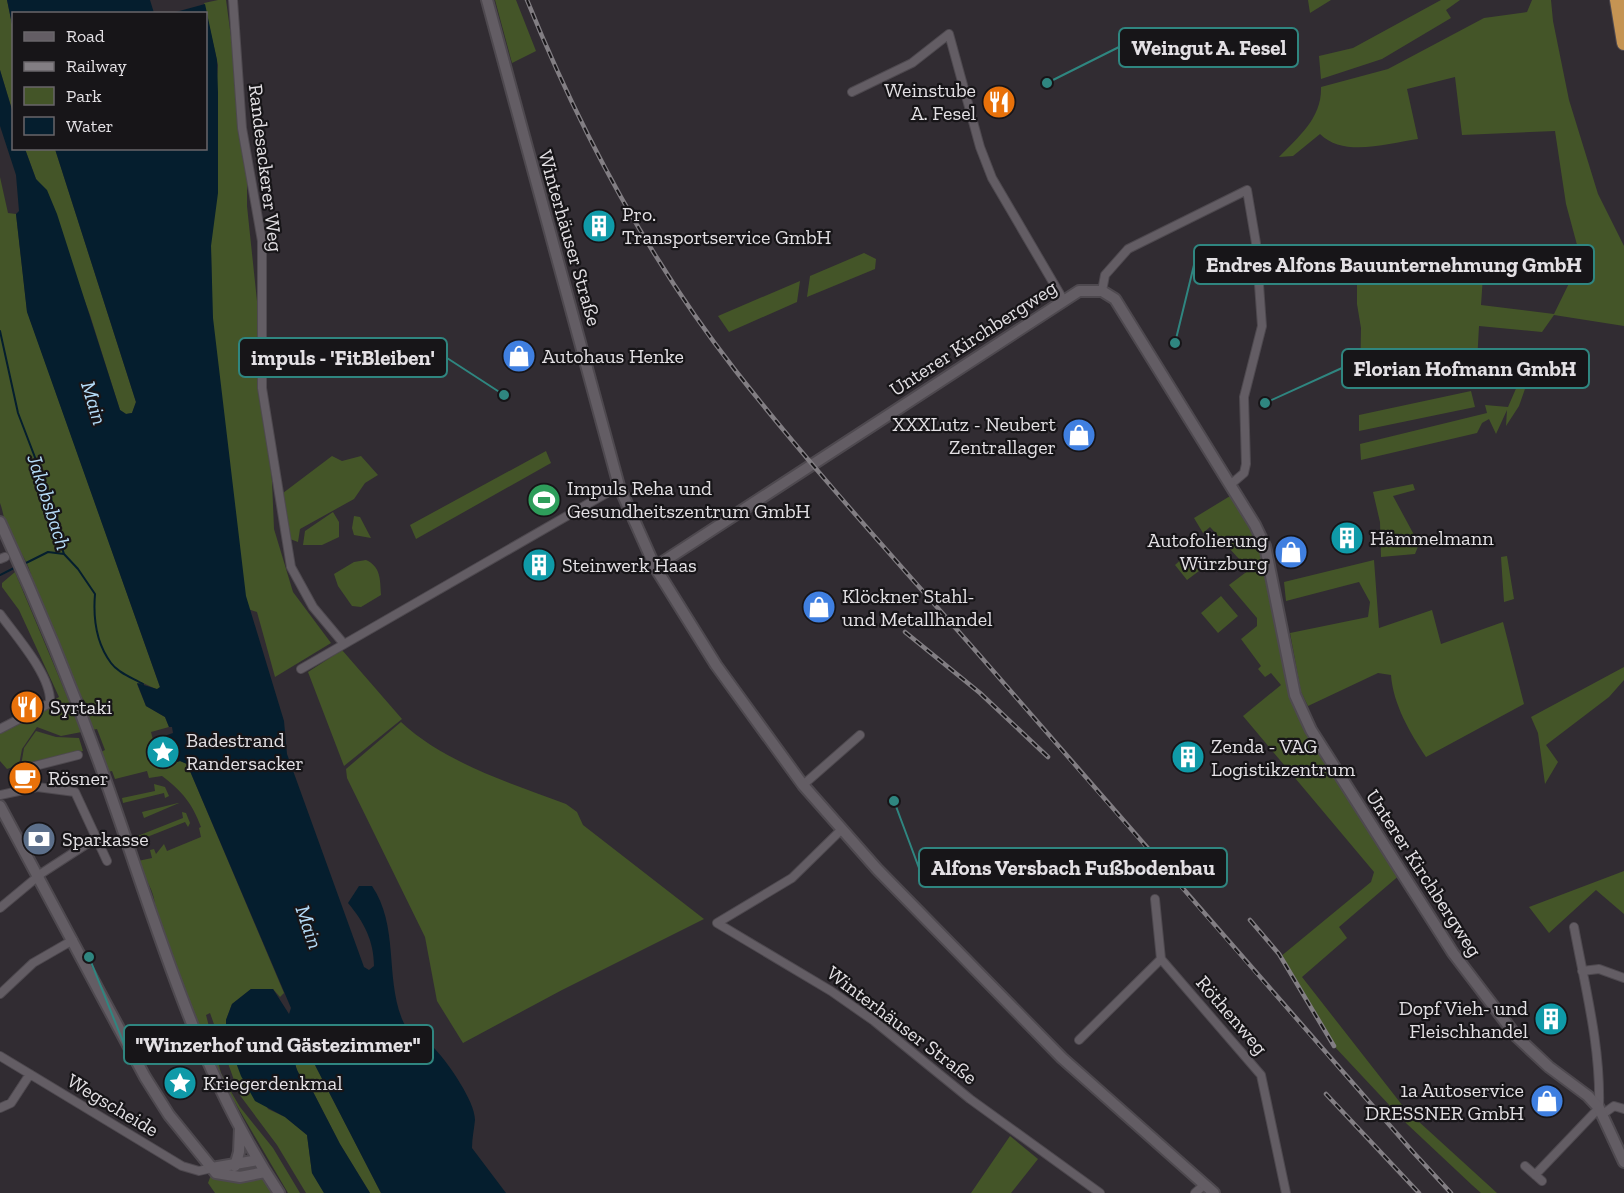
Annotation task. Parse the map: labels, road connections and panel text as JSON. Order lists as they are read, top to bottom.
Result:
{
  "streets": {
    "main road": ["Winterhäuser Straße", "Unterer Kirchbergweg"],
    "street": ["Randesackerer Weg", "Röthenweg", "Wegscheide"]
  },
  "crossings": [
    ["Winterhäuser Straße", "Unterer Kirchbergweg"]
  ],
  "water": ["Main", "Jakobsbach"],
  "places": {
    "other": [
      "Weingut A. Fesel",
      "Endres Alfons Bauunternehmung GmbH",
      "impuls - 'FitBleiben'",
      "Florian Hofmann GmbH",
      "Alfons Versbach Fußbodenbau",
      "\"Winzerhof und Gästezimmer\""
    ],
    "restaurant": ["Weinstube A. Fesel", "Syrtaki"],
    "building": [
      "Pro. Transportservice GmbH",
      "Hämmelmann",
      "Steinwerk Haas",
      "Zenda - VAG Logistikzentrum",
      "Dopf Vieh- und Fleischhandel"
    ],
    "shop": [
      "Autohaus Henke",
      "XXXLutz - Neubert Zentrallager",
      "Autofolierung Würzburg",
      "Klöckner Stahl- und Metallhandel",
      "1a Autoservice DRESSNER GmbH"
    ],
    "sports": ["Impuls Reha und Gesundheitszentrum GmbH"],
    "place": ["Badestrand Randersacker", "Kriegerdenkmal"],
    "cafe": ["Rösner"],
    "bank": ["Sparkasse"]
  },
  "legend": [
    "Road",
    "Railway",
    "Park",
    "Water"
  ]
}
